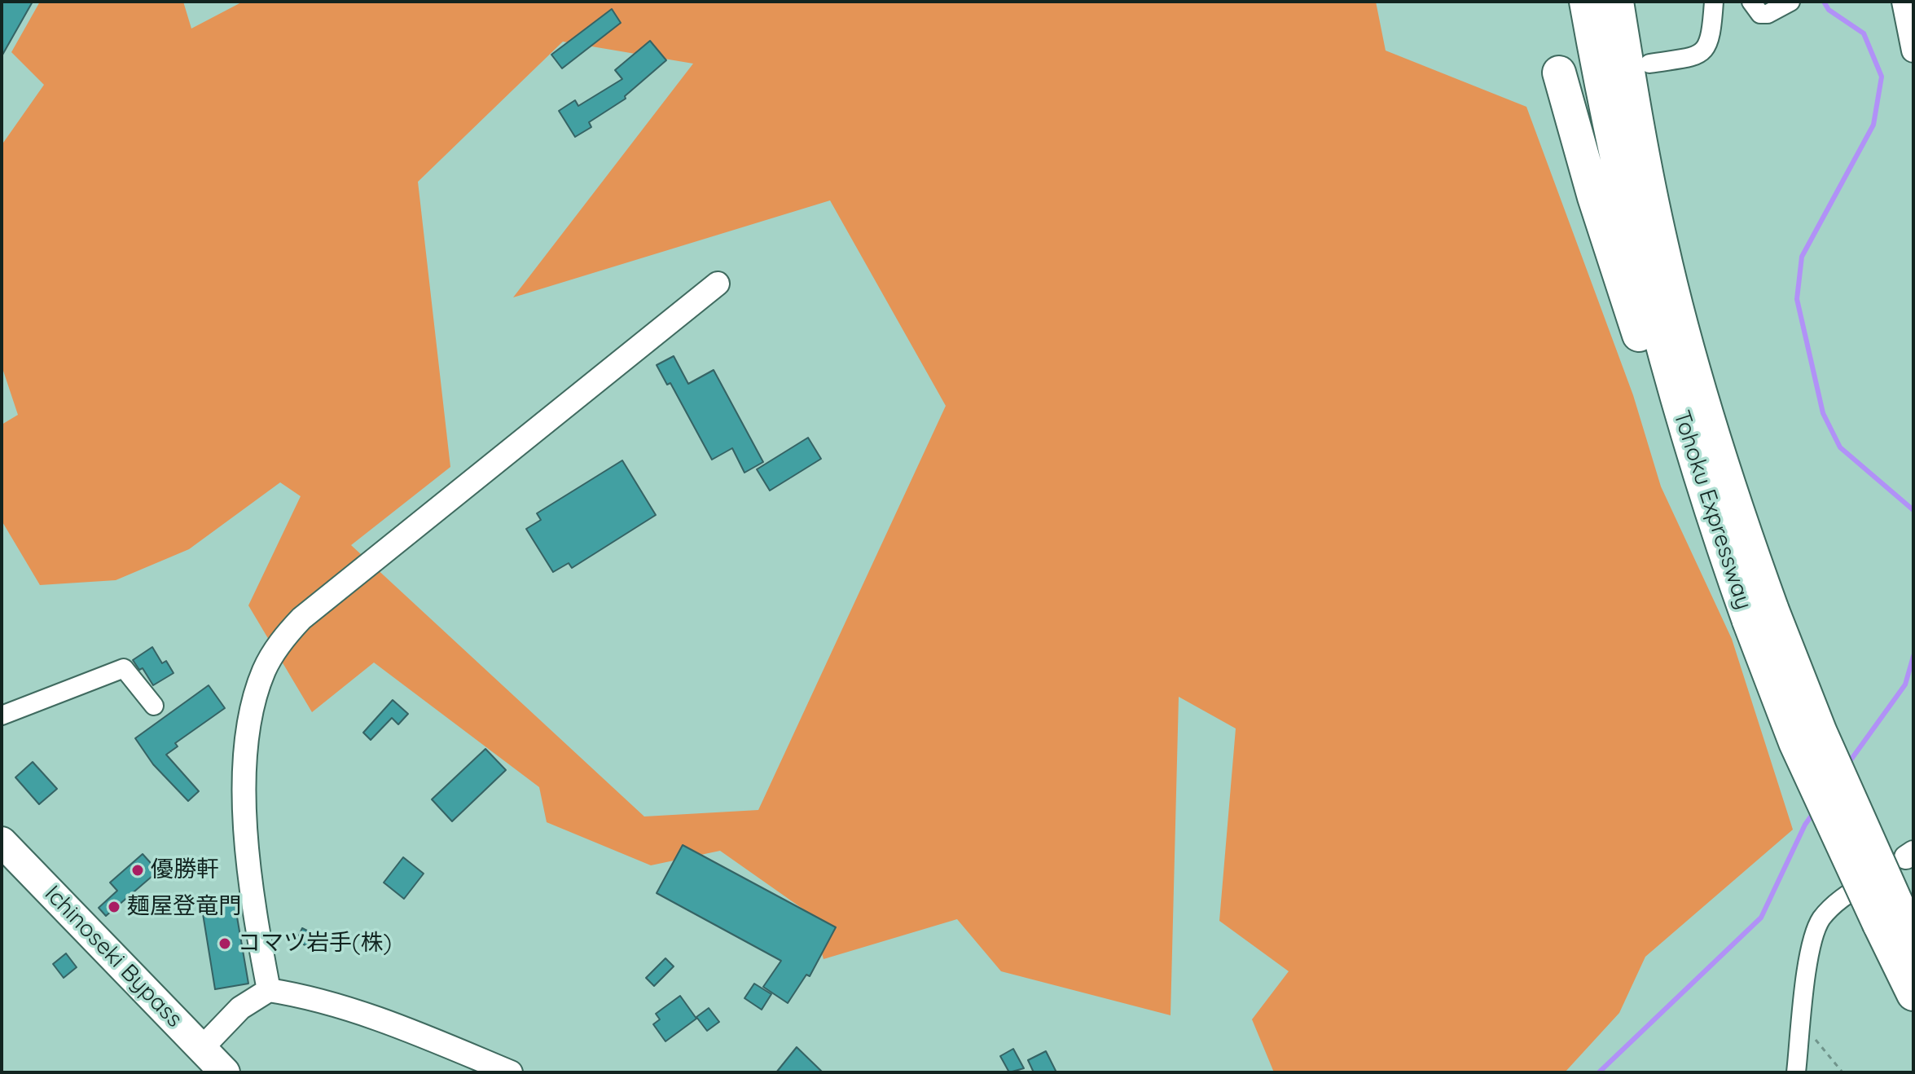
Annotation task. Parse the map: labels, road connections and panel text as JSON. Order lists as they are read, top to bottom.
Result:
{
  "streets": {
    "highway": ["Tohoku Expressway", "Ichinoseki Bypass"]
  },
  "places": ["優勝軒", "麺屋登竜門", "コマツ岩手(株)"]
}
